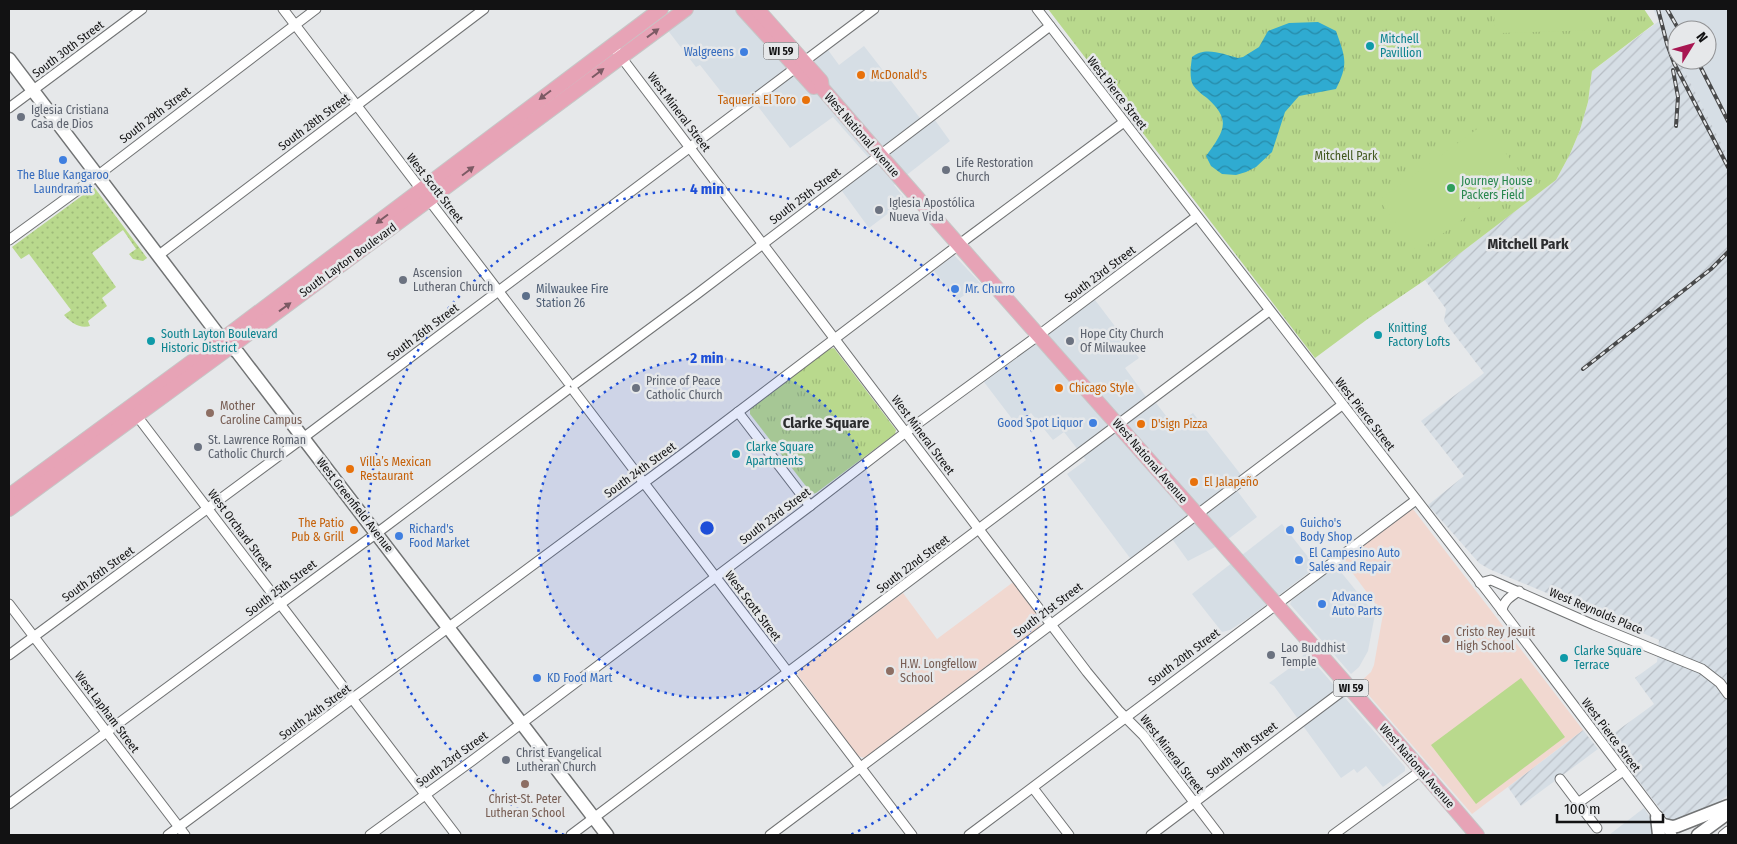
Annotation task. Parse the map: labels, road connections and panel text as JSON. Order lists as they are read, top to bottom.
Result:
{
  "streets": {
    "main road": [
      "WI 59",
      "West National Avenue",
      "South Layton Boulevard",
      "West Greenfield Avenue"
    ],
    "street": [
      "South 30th Street",
      "West Pierce Street",
      "West Mineral Street",
      "South 29th Street",
      "South 28th Street",
      "West Scott Street",
      "South 25th Street",
      "South 23rd Street",
      "South 26th Street",
      "South 24th Street",
      "West Orchard Street",
      "South 22nd Street",
      "South 21st Street",
      "West Reynolds Place",
      "South 20th Street",
      "West Lapham Street",
      "South 19th Street"
    ]
  },
  "crossings": [
    ["South 30th Street", "West Greenfield Avenue"],
    ["West Pierce Street", "South 25th Street"],
    ["West Pierce Street", "South 23rd Street"],
    ["West Pierce Street", "South 24th Street"],
    ["West Pierce Street", "South 22nd Street"],
    ["West Pierce Street", "South 21st Street"],
    ["West Pierce Street", "West Reynolds Place"],
    ["West Pierce Street", "South 20th Street"],
    ["West Mineral Street", "South 25th Street"],
    ["West Mineral Street", "South Layton Boulevard"],
    ["West Mineral Street", "South 23rd Street"],
    ["West Mineral Street", "South 26th Street"],
    ["West Mineral Street", "South 24th Street"],
    ["West Mineral Street", "South 22nd Street"],
    ["West Mineral Street", "South 21st Street"],
    ["West Mineral Street", "South 20th Street"],
    ["West Mineral Street", "South 19th Street"],
    ["South 29th Street", "West Scott Street"],
    ["South 29th Street", "West Greenfield Avenue"],
    ["South 28th Street", "West Scott Street"],
    ["South 28th Street", "West Greenfield Avenue"],
    ["West National Avenue", "South 25th Street"],
    ["West National Avenue", "South 23rd Street"],
    ["West National Avenue", "South 26th Street"],
    ["West National Avenue", "South 24th Street"],
    ["West National Avenue", "South 22nd Street"],
    ["West National Avenue", "South 21st Street"],
    ["West National Avenue", "South 20th Street"],
    ["West National Avenue", "South 19th Street"],
    ["West Scott Street", "South 25th Street"],
    ["West Scott Street", "South Layton Boulevard"],
    ["West Scott Street", "South 23rd Street"],
    ["West Scott Street", "South 26th Street"],
    ["West Scott Street", "South 24th Street"],
    ["West Scott Street", "South 22nd Street"],
    ["West Scott Street", "South 21st Street"],
    ["South 25th Street", "West Greenfield Avenue"],
    ["South 25th Street", "West Orchard Street"],
    ["South 25th Street", "West Lapham Street"],
    ["South Layton Boulevard", "West Greenfield Avenue"],
    ["South Layton Boulevard", "West Orchard Street"],
    ["South 23rd Street", "West Greenfield Avenue"],
    ["South 23rd Street", "West Orchard Street"],
    ["South 26th Street", "West Greenfield Avenue"],
    ["South 26th Street", "West Orchard Street"],
    ["South 26th Street", "West Lapham Street"],
    ["South 24th Street", "West Greenfield Avenue"],
    ["South 24th Street", "West Orchard Street"],
    ["South 24th Street", "West Lapham Street"],
    ["West Greenfield Avenue", "South 22nd Street"]
  ],
  "districts": ["Mitchell Park", "Clarke Square"],
  "parks": ["Mitchell Park"],
  "places": [
    "Mitchell Pavillion",
    "Walgreens",
    "McDonald's",
    "Taqueria El Toro",
    "Iglesia Cristiana Casa de Dios",
    "The Blue Kangaroo Laundramat",
    "Life Restoration Church",
    "Journey House Packers Field",
    "Iglesia Apostólica Nueva Vida",
    "Ascension Lutheran Church",
    "Mr. Churro",
    "Milwaukee Fire Station 26",
    "Knitting Factory Lofts",
    "South Layton Boulevard Historic District",
    "Hope City Church Of Milwaukee",
    "Prince of Peace Catholic Church",
    "Chicago Style",
    "Mother Caroline Campus",
    "Good Spot Liquor",
    "D'sign Pizza",
    "St. Lawrence Roman Catholic Church",
    "Clarke Square Apartments",
    "Villa’s Mexican Restaurant",
    "El Jalapeño",
    "The Patio Pub & Grill",
    "Guicho's Body Shop",
    "Richard's Food Market",
    "El Campesino Auto Sales and Repair",
    "Advance Auto Parts",
    "Cristo Rey Jesuit High School",
    "Lao Buddhist Temple",
    "Clarke Square Terrace",
    "H.W. Longfellow School",
    "KD Food Mart",
    "Christ Evangelical Lutheran Church",
    "Christ-St. Peter Lutheran School"
  ],
  "scale_bar": "100 m",
  "north": "top right",
  "rings": ["4 min", "2 min"]
}
